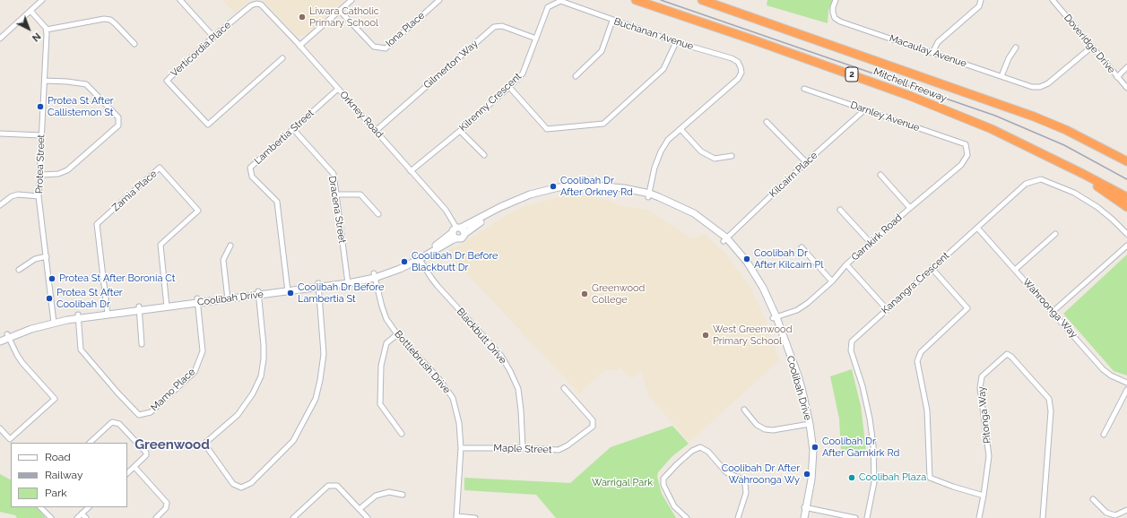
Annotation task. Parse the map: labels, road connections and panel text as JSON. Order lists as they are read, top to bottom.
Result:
{
  "streets": {
    "highway": ["2", "Mitchell Freeway"],
    "main road": ["Coolibah Drive"],
    "street": [
      "Iona Place",
      "Buchanan Avenue",
      "Doveridge Drive",
      "Verticordia Place",
      "Macaulay Avenue",
      "Gilmerton Way",
      "Kilrenny Crescent",
      "Orkney Road",
      "Darnley Avenue",
      "Lambertia Street",
      "Protea Street",
      "Kilcairn Place",
      "Zamia Place",
      "Dracena Street",
      "Garnkirk Road",
      "Kanangra Crescent",
      "Wahroonga Way",
      "Blackbutt Drive",
      "Bottlebrush Drive",
      "Mamo Place",
      "Pitonga Way",
      "Maple Street"
    ]
  },
  "crossings": [
    ["Buchanan Avenue", "Kilrenny Crescent"],
    ["Doveridge Drive", "Macaulay Avenue"],
    ["Verticordia Place", "Orkney Road"],
    ["Gilmerton Way", "Kilrenny Crescent"],
    ["Gilmerton Way", "Orkney Road"],
    ["Kilrenny Crescent", "Orkney Road"],
    ["Orkney Road", "Lambertia Street"],
    ["Orkney Road", "Coolibah Drive"],
    ["Darnley Avenue", "Kilcairn Place"],
    ["Darnley Avenue", "Garnkirk Road"],
    ["Lambertia Street", "Dracena Street"],
    ["Lambertia Street", "Coolibah Drive"],
    ["Protea Street", "Coolibah Drive"],
    ["Kilcairn Place", "Coolibah Drive"],
    ["Zamia Place", "Coolibah Drive"],
    ["Dracena Street", "Coolibah Drive"],
    ["Garnkirk Road", "Coolibah Drive"],
    ["Kanangra Crescent", "Wahroonga Way"],
    ["Coolibah Drive", "Blackbutt Drive"],
    ["Coolibah Drive", "Bottlebrush Drive"],
    ["Coolibah Drive", "Mamo Place"],
    ["Blackbutt Drive", "Maple Street"],
    ["Bottlebrush Drive", "Maple Street"]
  ],
  "districts": ["Greenwood"],
  "parks": ["Warrigal Park"],
  "places": [
    "Liwara Catholic Primary School",
    "Protea St After Callistemon St",
    "Coolibah Dr After Orkney Rd",
    "Coolibah Dr After Kilcairn Pl",
    "Coolibah Dr Before Blackbutt Dr",
    "Protea St After Boronia Ct",
    "Coolibah Dr Before Lambertia St",
    "Greenwood College",
    "Protea St After Coolibah Dr",
    "West Greenwood Primary School",
    "Coolibah Dr After Garnkirk Rd",
    "Coolibah Dr After Wahroonga Wy",
    "Coolibah Plaza"
  ],
  "legend": ["Road", "Railway", "Park"],
  "north": "bottom right"
}
